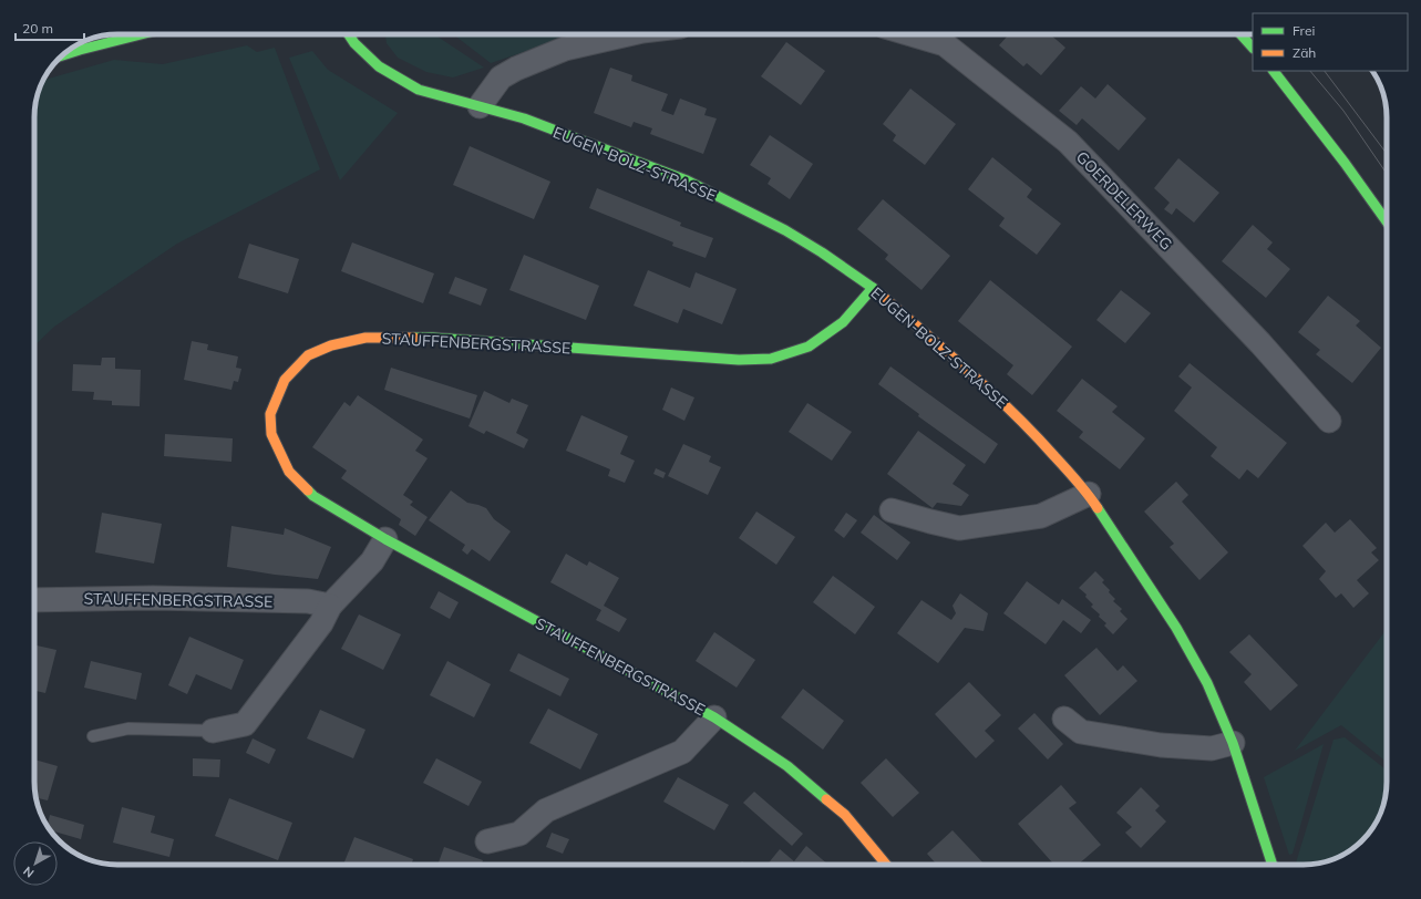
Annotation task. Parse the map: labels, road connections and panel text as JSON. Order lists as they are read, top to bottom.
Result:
{
  "streets": {
    "street": ["EUGEN-BOLZ-STRASSE", "GOERDELERWEG", "STAUFFENBERGSTRASSE"]
  },
  "crossings": [
    ["EUGEN-BOLZ-STRASSE", "STAUFFENBERGSTRASSE"]
  ],
  "legend": ["Frei", "Zäh"],
  "scale_bar": "20 m",
  "north": "bottom left"
}
